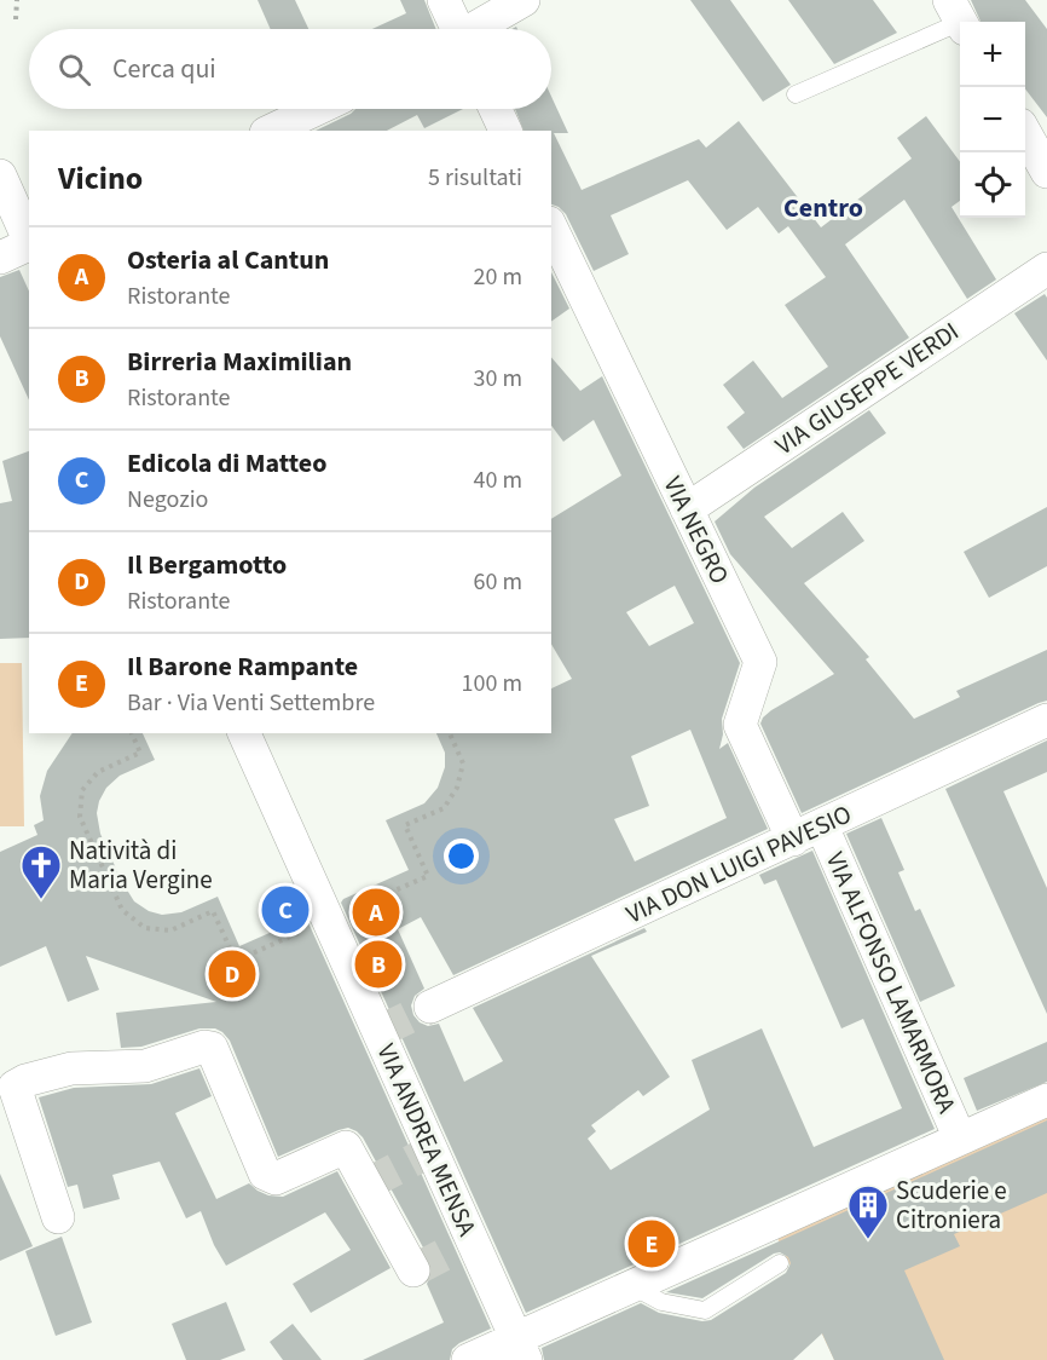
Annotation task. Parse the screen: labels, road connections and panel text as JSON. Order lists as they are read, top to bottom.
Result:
{
  "streets": {
    "street": [
      "VIA GIUSEPPE VERDI",
      "VIA NEGRO",
      "VIA DON LUIGI PAVESIO",
      "VIA ALFONSO LAMARMORA",
      "VIA ANDREA MENSA"
    ]
  },
  "crossings": [
    ["VIA GIUSEPPE VERDI", "VIA NEGRO"],
    ["VIA NEGRO", "VIA DON LUIGI PAVESIO"],
    ["VIA DON LUIGI PAVESIO", "VIA ALFONSO LAMARMORA"]
  ],
  "districts": ["Centro"],
  "places": {
    "church": ["Natività di Maria Vergine"],
    "building": ["Scuderie e Citroniera"]
  },
  "page": {
    "map_buttons": ["+", "−"],
    "search": "Cerca qui",
    "heading": ["Vicino", "5 risultati"],
    "list": [
      {
        "mark": "A",
        "name": "Osteria al Cantun",
        "note": "Ristorante",
        "value": "20 m"
      },
      {
        "mark": "B",
        "name": "Birreria Maximilian",
        "note": "Ristorante",
        "value": "30 m"
      },
      {
        "mark": "C",
        "name": "Edicola di Matteo",
        "note": "Negozio",
        "value": "40 m"
      },
      {
        "mark": "D",
        "name": "Il Bergamotto",
        "note": "Ristorante",
        "value": "60 m"
      },
      {
        "mark": "E",
        "name": "Il Barone Rampante",
        "note": "Bar · Via Venti Settembre",
        "value": "100 m"
      }
    ],
    "pins": [
      "C",
      "A",
      "B",
      "D",
      "E"
    ]
  }
}
